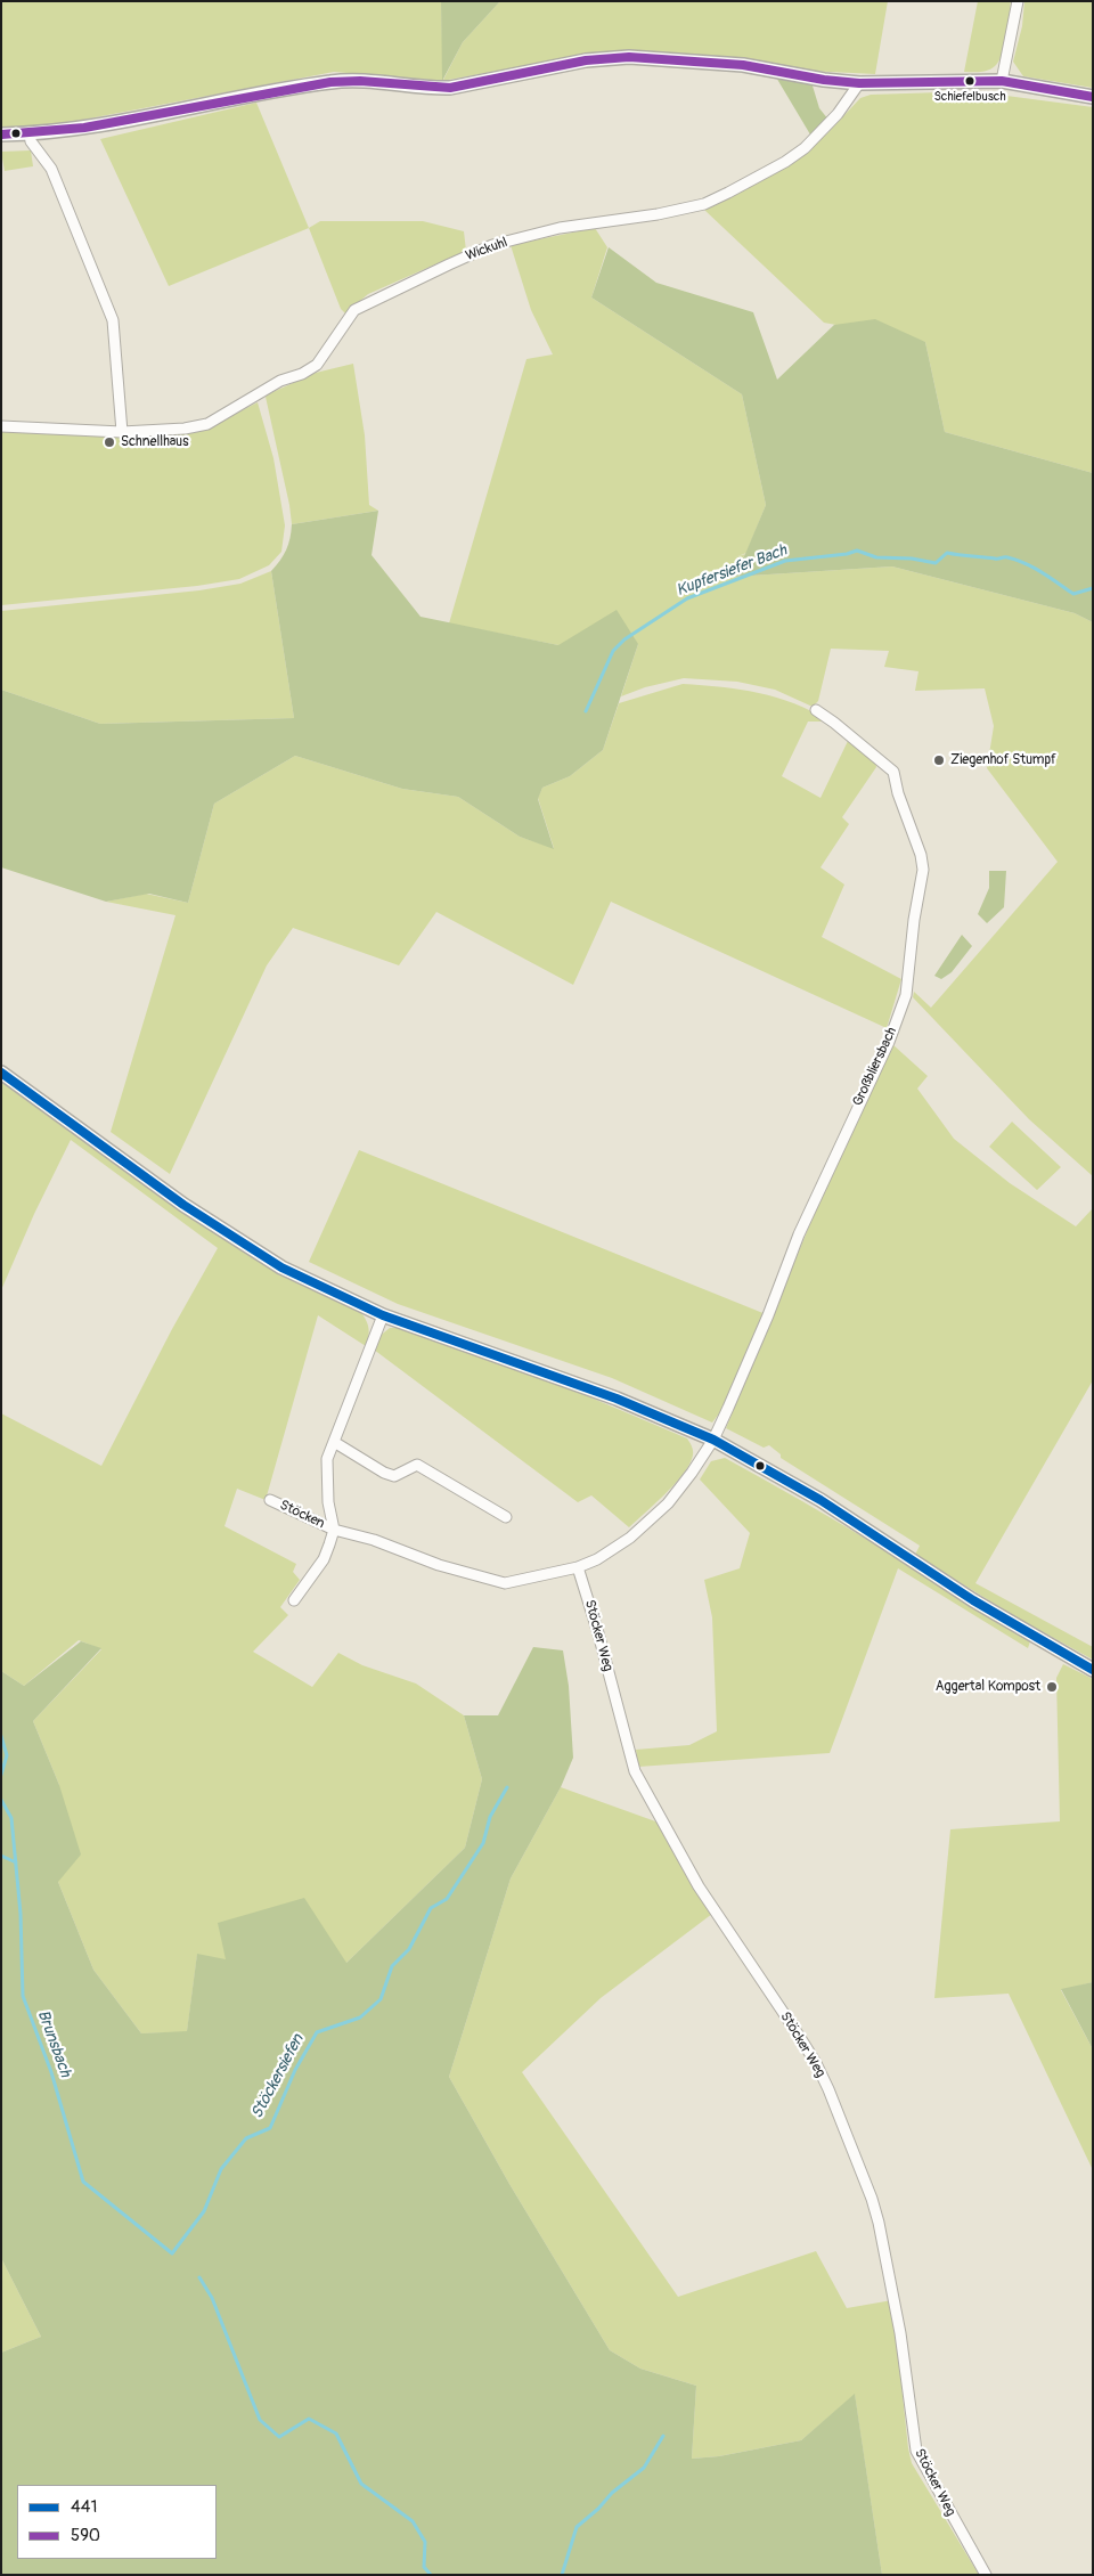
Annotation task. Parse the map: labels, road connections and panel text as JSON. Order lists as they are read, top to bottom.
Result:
{
  "streets": {
    "street": [
      "Wickuhl",
      "Großbliersbach",
      "Stöcken",
      "Stöcker Weg"
    ]
  },
  "crossings": [
    ["Großbliersbach", "Stöcken"],
    ["Stöcken", "Stöcker Weg"]
  ],
  "water": ["Kupfersiefer Bach", "Brunsbach", "Stöckersiefen"],
  "places": [
    "Schiefelbusch",
    "Schnellhaus",
    "Ziegenhof Stumpf",
    "Aggertal Kompost"
  ],
  "lines": ["transit line 590", "transit line 441"],
  "legend": ["441", "590"]
}
